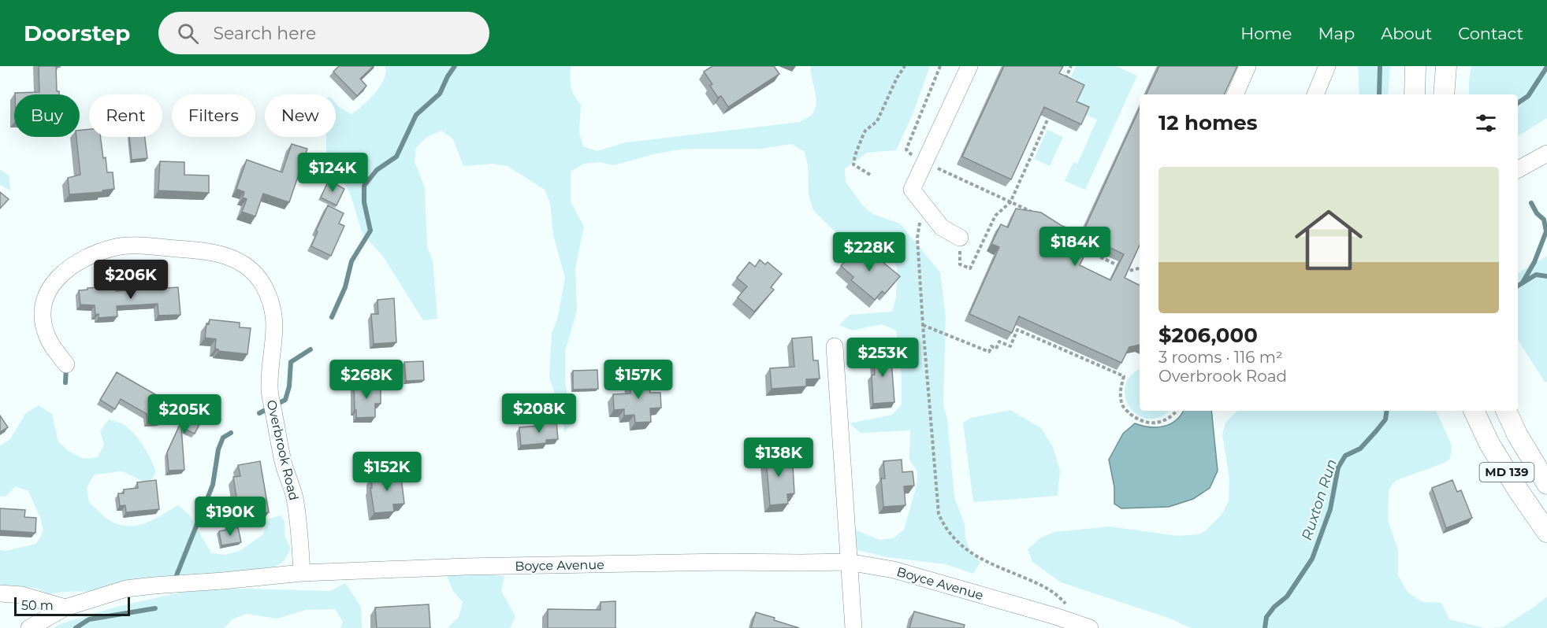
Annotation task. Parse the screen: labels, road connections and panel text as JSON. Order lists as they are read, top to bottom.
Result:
{
  "streets": {
    "main road": ["MD 139"],
    "street": ["Overbrook Road", "Boyce Avenue"]
  },
  "crossings": [
    ["Overbrook Road", "Boyce Avenue"]
  ],
  "water": ["Ruxton Run"],
  "scale_bar": "50 m",
  "page": {
    "header": "Doorstep",
    "search": "Search here",
    "nav": [
      "Home",
      "Map",
      "About",
      "Contact"
    ],
    "chip": [
      "Buy",
      "Rent",
      "Filters",
      "New"
    ],
    "heading": "12 homes",
    "list": [
      {
        "name": "$206,000",
        "note": "3 rooms · 116 m² · Overbrook Road"
      }
    ],
    "price": [
      "$124K",
      "$184K",
      "$228K",
      "$206K",
      "$253K",
      "$268K",
      "$157K",
      "$208K",
      "$205K",
      "$138K",
      "$152K",
      "$190K"
    ],
    "scale": "50 m"
  }
}
